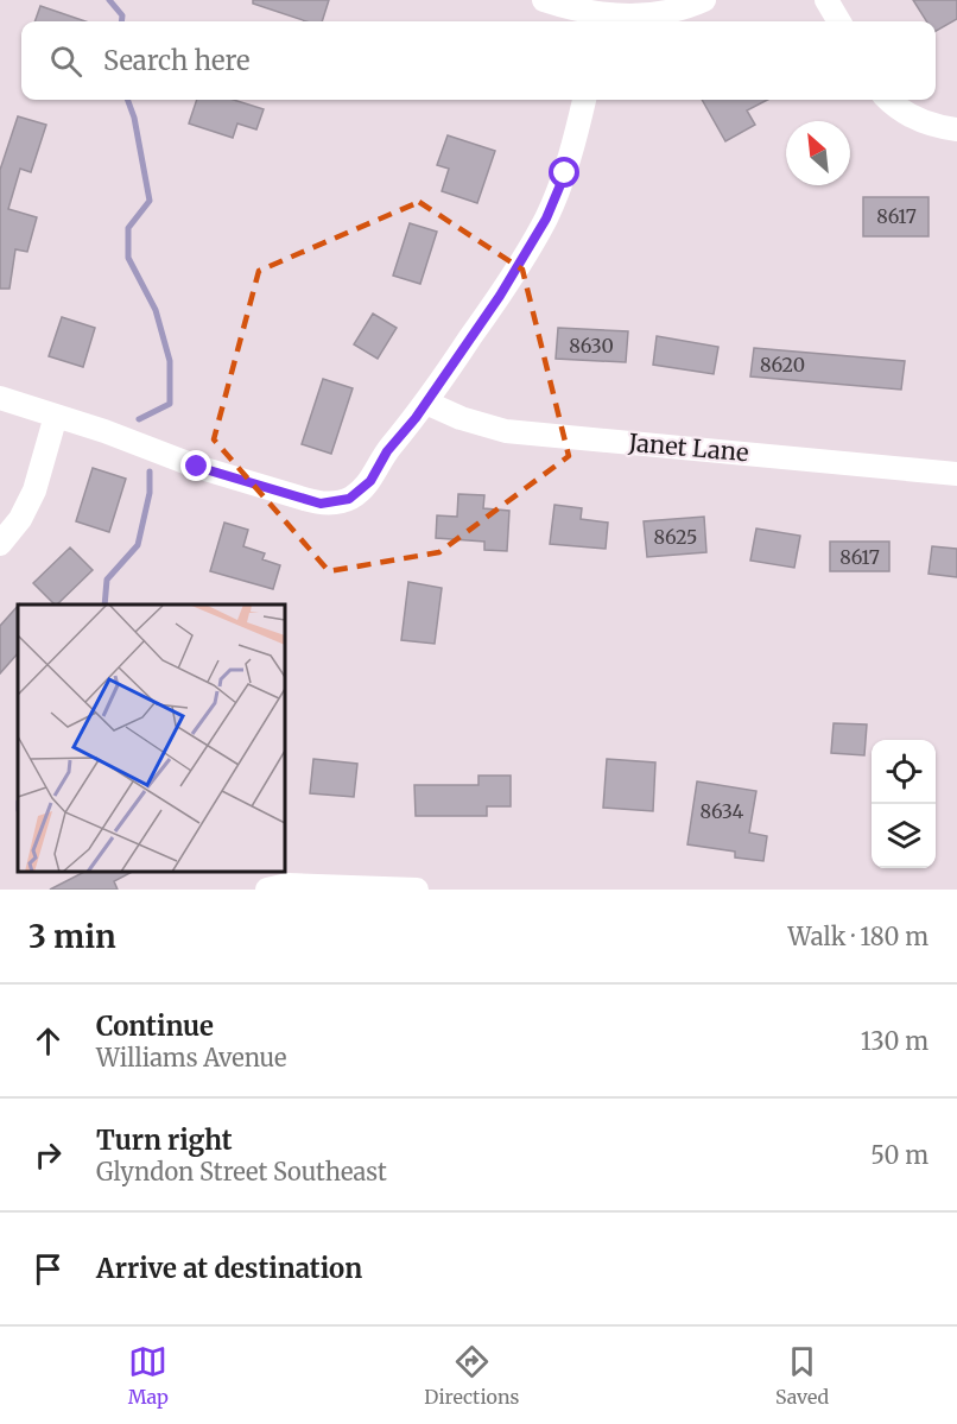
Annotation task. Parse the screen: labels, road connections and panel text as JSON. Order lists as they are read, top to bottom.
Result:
{
  "streets": {
    "street": ["Janet Lane"]
  },
  "house_numbers": [
    "8617",
    "8630",
    "8620",
    "8625",
    "8617",
    "8634"
  ],
  "north": "top left",
  "page": {
    "search": "Search here",
    "heading": ["3 min", "Walk · 180 m"],
    "list": [
      ["Continue", "Williams Avenue", "130 m"],
      ["Turn right", "Glyndon Street Southeast", "50 m"],
      "Arrive at destination"
    ],
    "nav": ["Map", "Directions", "Saved"]
  }
}
